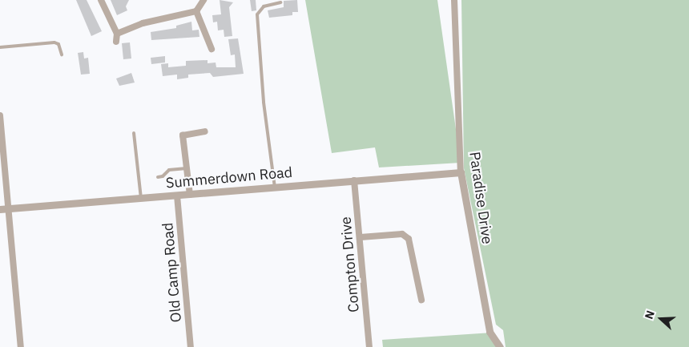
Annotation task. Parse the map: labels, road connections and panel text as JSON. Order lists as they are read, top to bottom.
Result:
{
  "streets": {
    "street": [
      "Summerdown Road",
      "Paradise Drive",
      "Compton Drive",
      "Old Camp Road"
    ]
  },
  "crossings": [
    ["Summerdown Road", "Paradise Drive"],
    ["Summerdown Road", "Compton Drive"],
    ["Summerdown Road", "Old Camp Road"]
  ],
  "north": "left"
}
